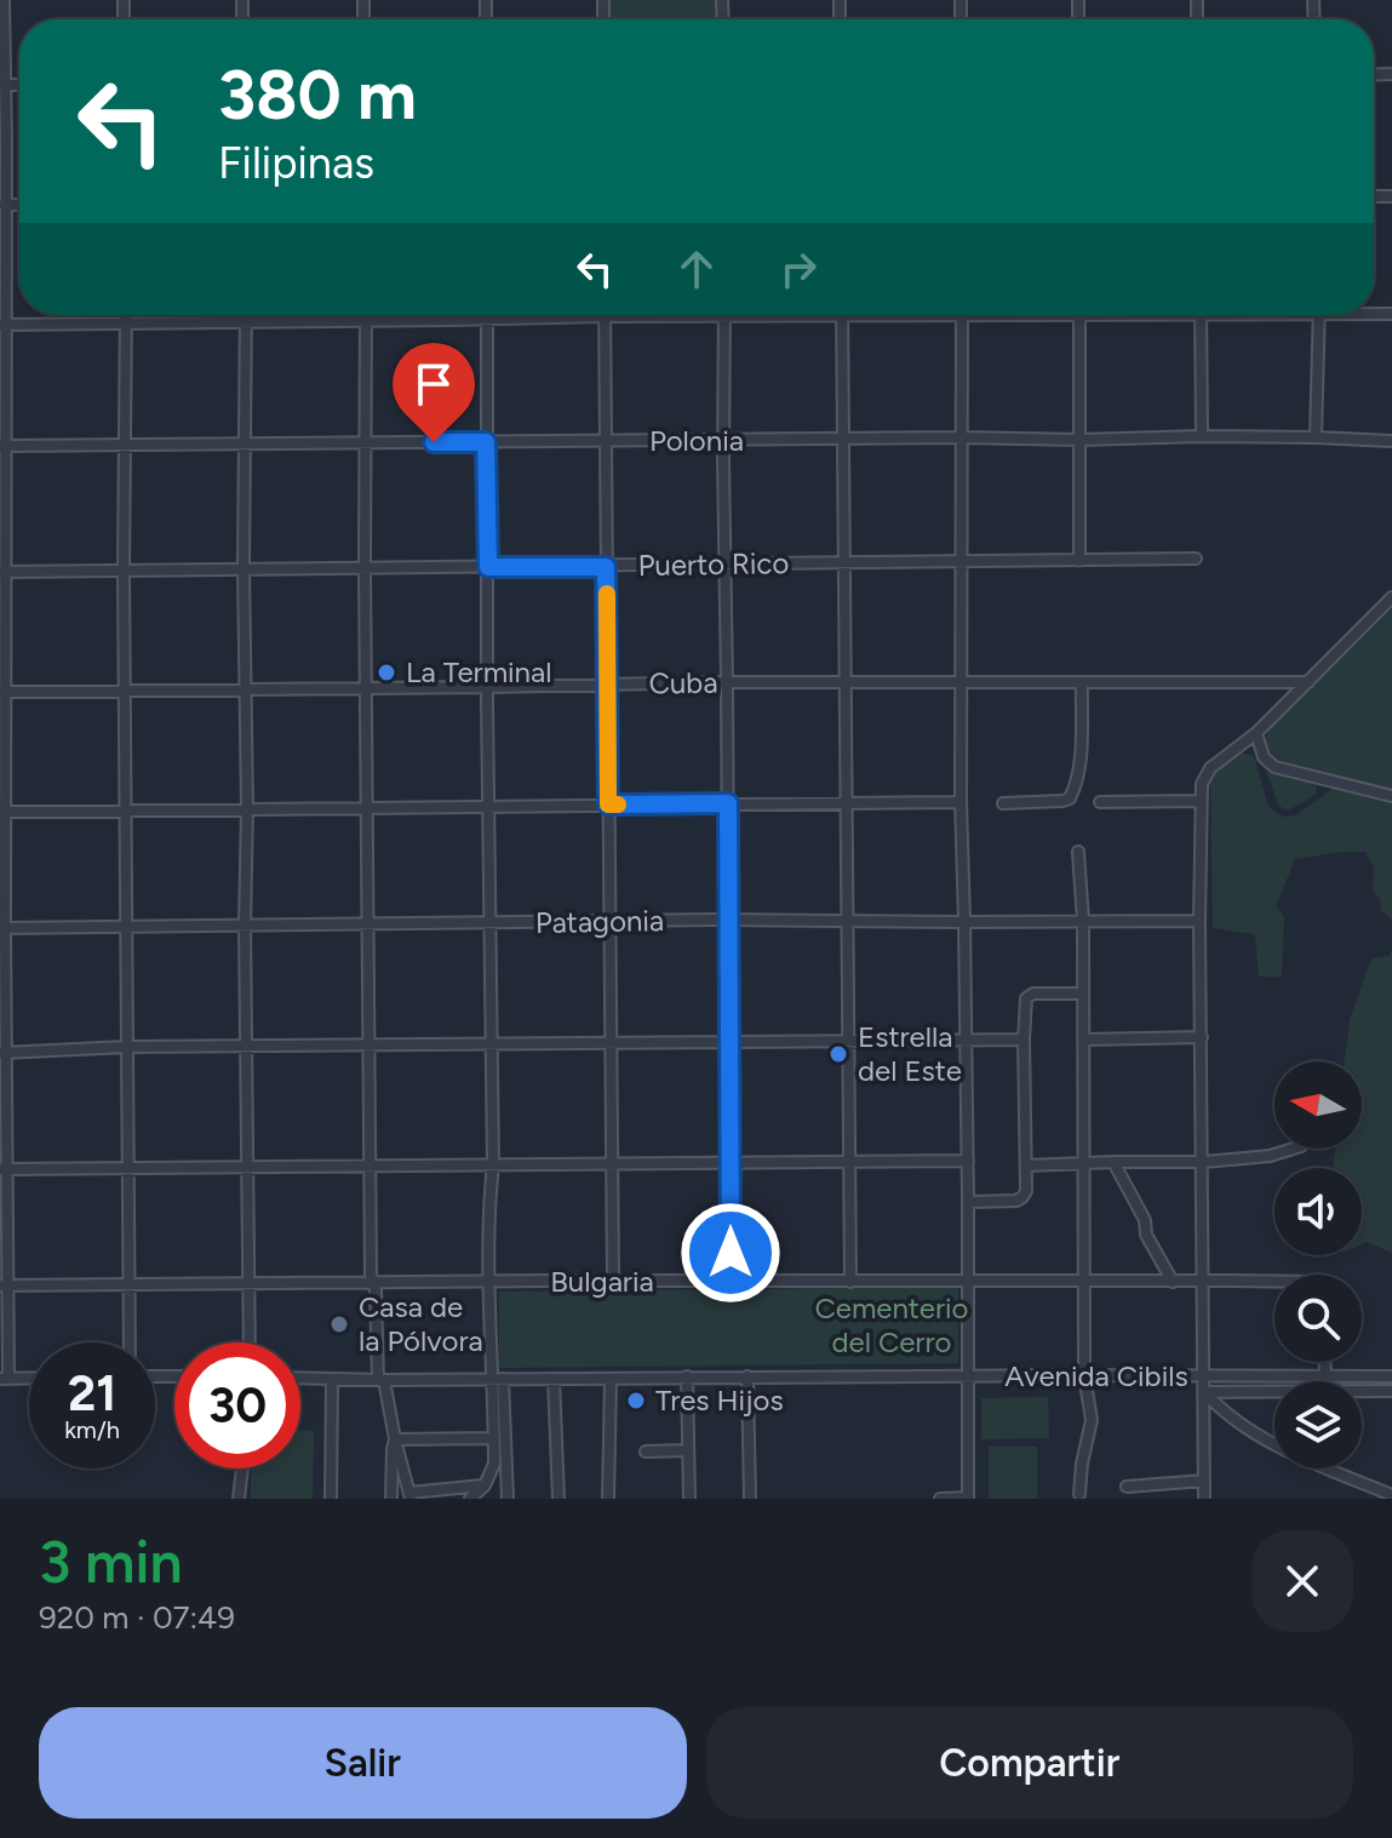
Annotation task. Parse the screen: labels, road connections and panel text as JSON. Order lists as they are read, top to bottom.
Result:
{
  "streets": {
    "street": [
      "Polonia",
      "Puerto Rico",
      "Cuba",
      "Patagonia",
      "Bulgaria",
      "Avenida Cibils"
    ]
  },
  "parks": ["Cementerio del Cerro"],
  "places": [
    "La Terminal",
    "Estrella del Este",
    "Casa de la Pólvora",
    "Tres Hijos"
  ],
  "north": "left",
  "page": {
    "turn": ["380 m", "Filipinas"],
    "speed": "21 km/h",
    "limit": "30",
    "heading": ["3 min", "920 m · 07:49"],
    "buttons": ["Salir", "Compartir"]
  }
}
